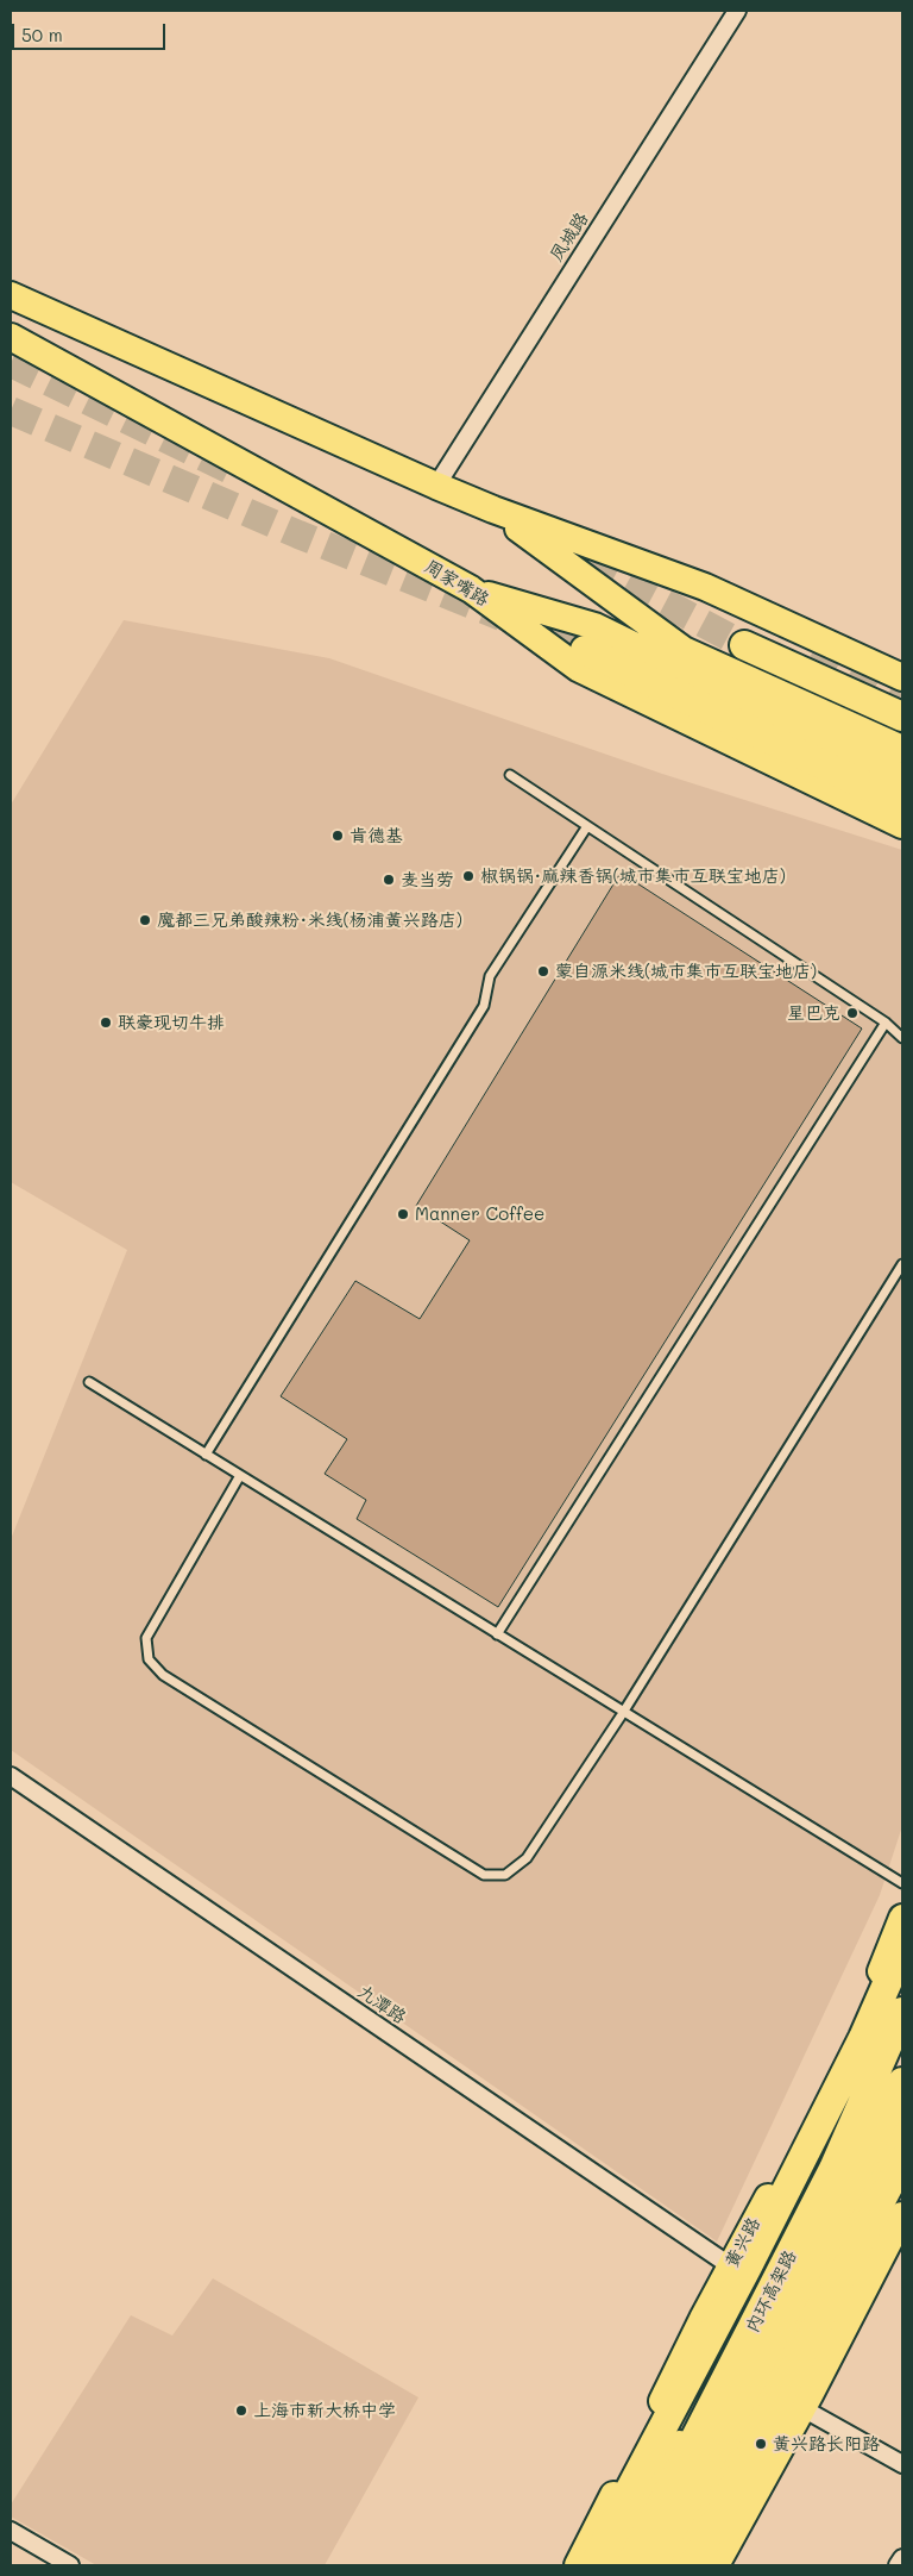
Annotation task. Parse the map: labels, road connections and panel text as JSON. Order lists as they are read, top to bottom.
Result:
{
  "streets": {
    "highway": ["内环高架路"],
    "main road": ["周家嘴路", "黄兴路"],
    "street": ["凤城路", "九潭路"]
  },
  "crossings": [
    ["九潭路", "黄兴路"]
  ],
  "places": [
    "肯德基",
    "椒锅锅·麻辣香锅(城市集市互联宝地店)",
    "麦当劳",
    "魔都三兄弟酸辣粉·米线(杨浦黄兴路店)",
    "蒙自源米线(城市集市互联宝地店)",
    "星巴克",
    "联豪现切牛排",
    "Manner Coffee",
    "上海市新大桥中学",
    "黄兴路长阳路"
  ],
  "scale_bar": "50 m"
}
